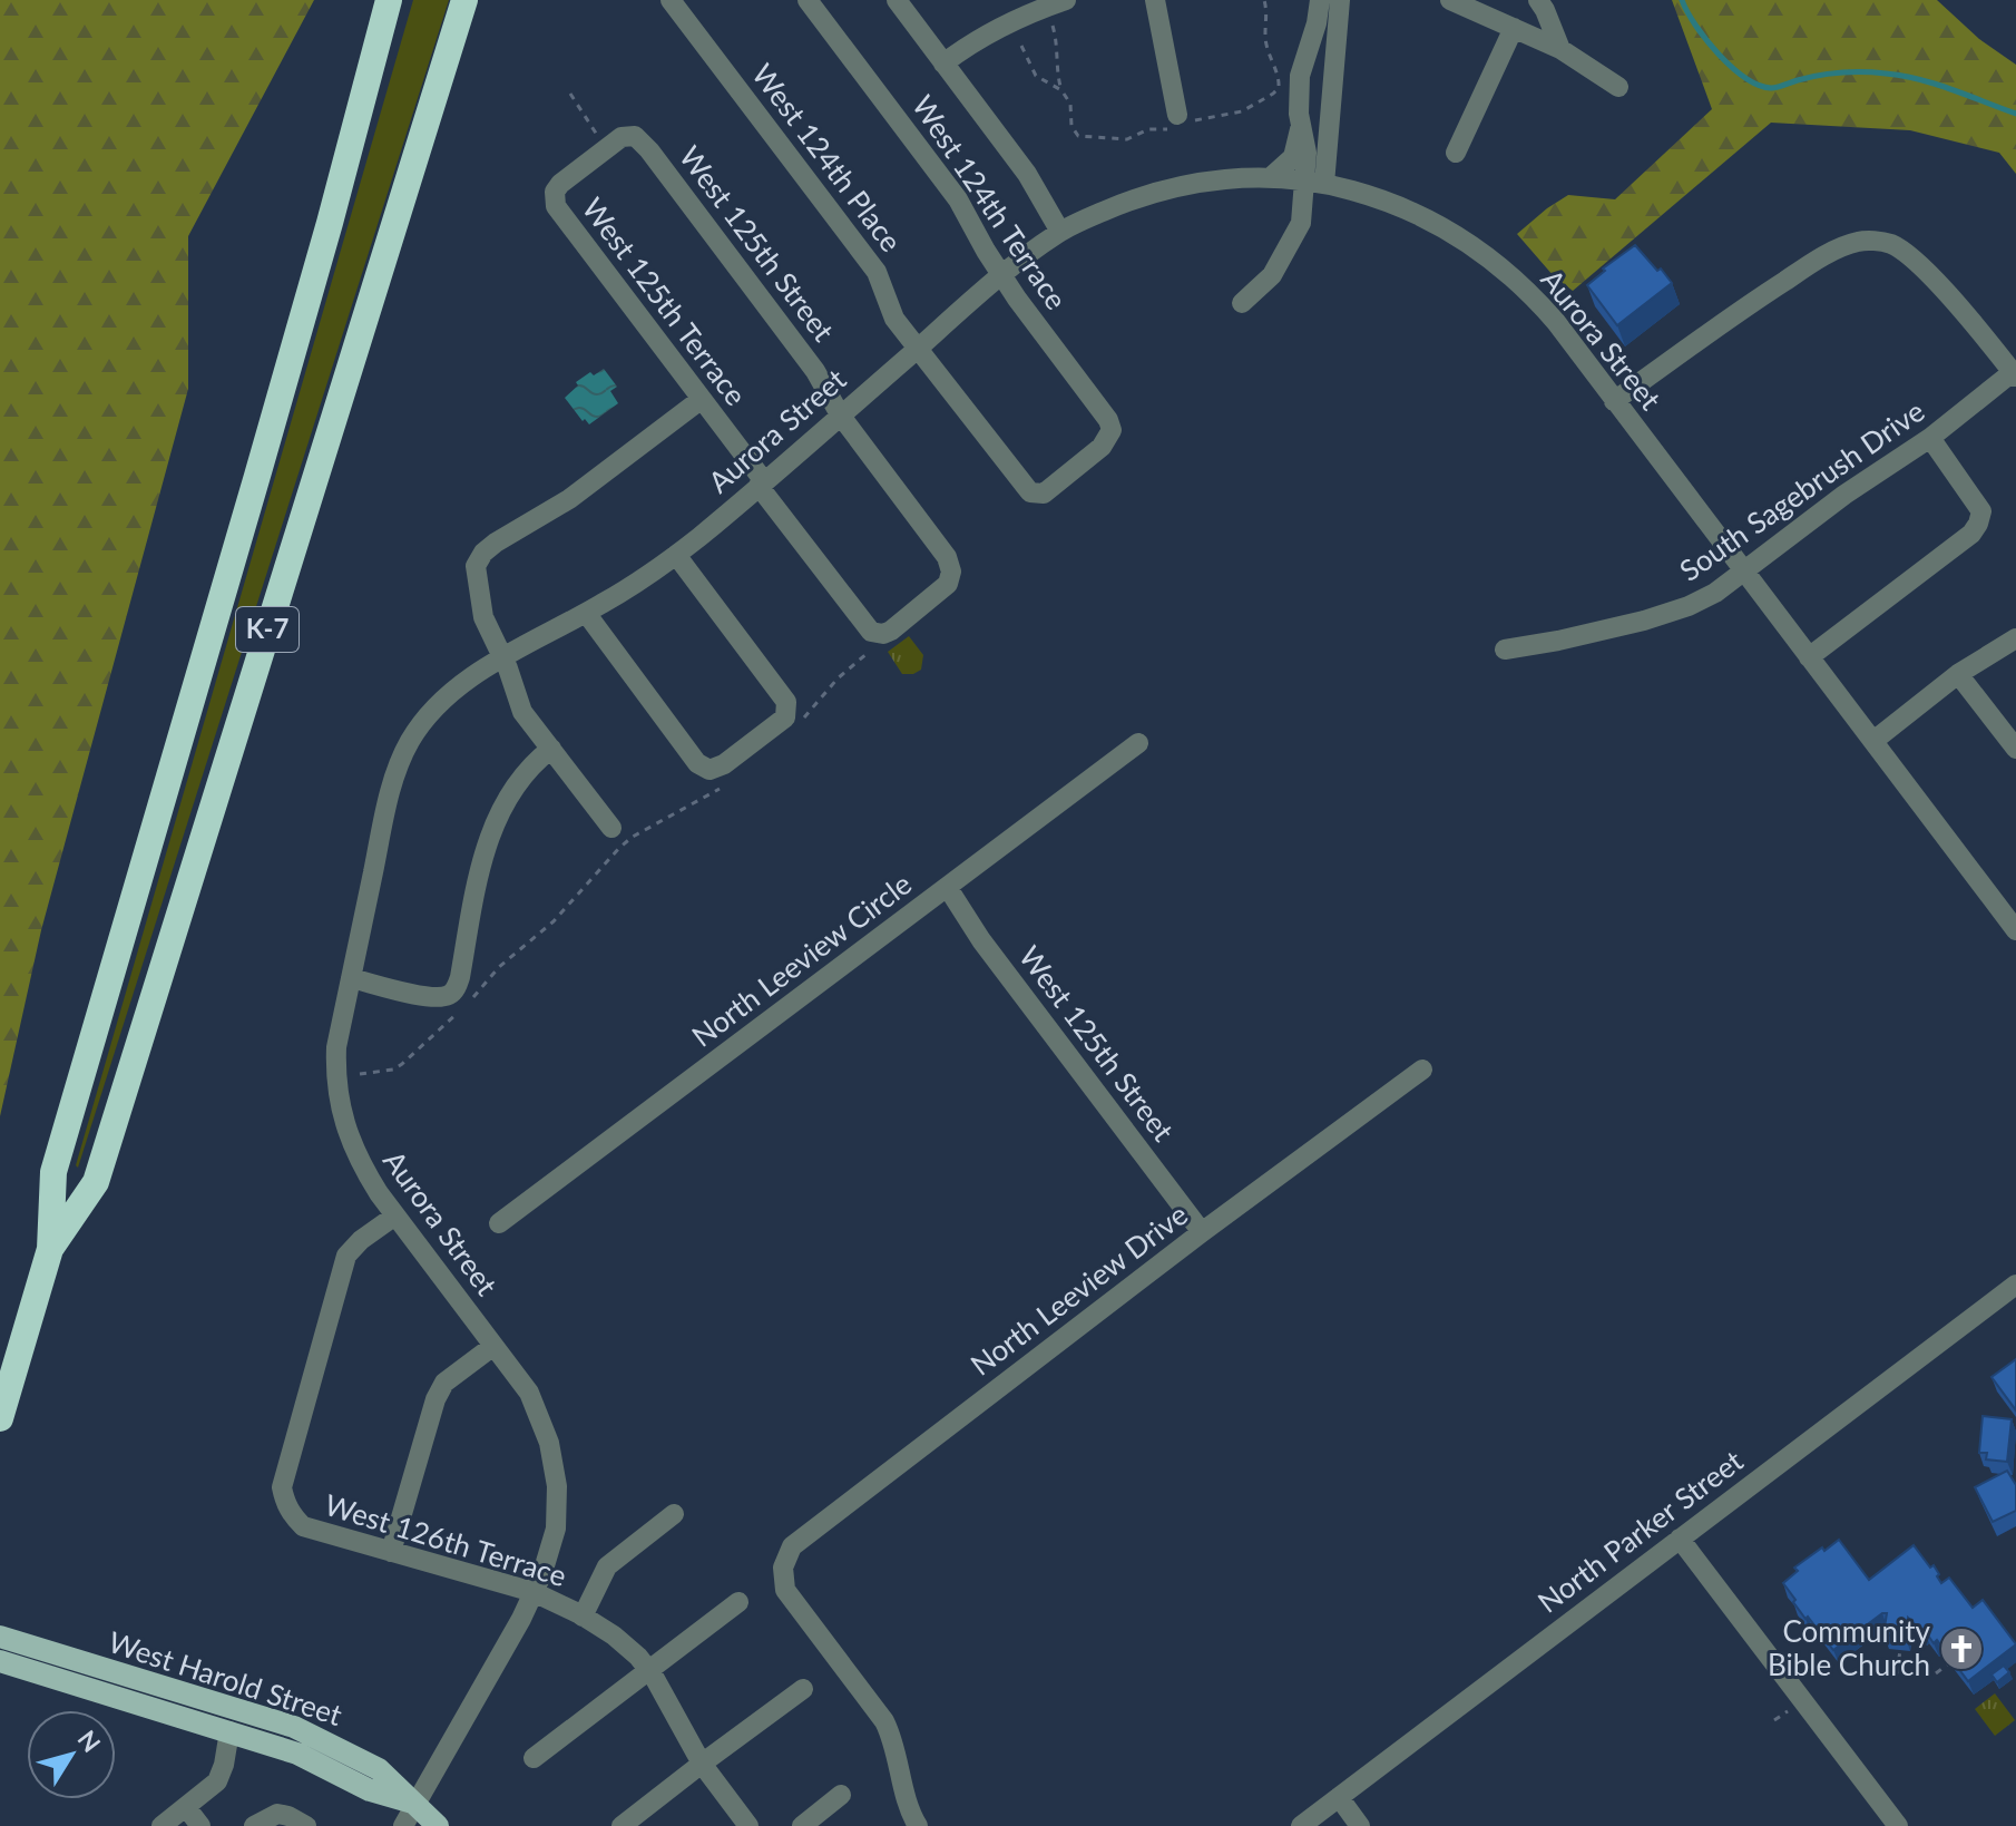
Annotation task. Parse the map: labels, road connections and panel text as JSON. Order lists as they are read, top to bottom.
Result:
{
  "streets": {
    "highway": ["K-7"],
    "main road": ["West Harold Street"],
    "street": [
      "West 124th Place",
      "West 124th Terrace",
      "West 125th Street",
      "West 125th Terrace",
      "Aurora Street",
      "South Sagebrush Drive",
      "North Leeview Circle",
      "North Leeview Drive",
      "North Parker Street",
      "West 126th Terrace"
    ]
  },
  "crossings": [
    ["West 124th Place", "West 124th Terrace"],
    ["West 124th Place", "Aurora Street"],
    ["West 124th Terrace", "Aurora Street"],
    ["West 125th Street", "West 125th Terrace"],
    ["West 125th Street", "Aurora Street"],
    ["West 125th Street", "North Leeview Circle"],
    ["West 125th Street", "North Leeview Drive"],
    ["West 125th Terrace", "Aurora Street"],
    ["Aurora Street", "South Sagebrush Drive"],
    ["Aurora Street", "West 126th Terrace"],
    ["Aurora Street", "West Harold Street"]
  ],
  "places": {
    "church": ["Community Bible Church"]
  },
  "north": "top right"
}
